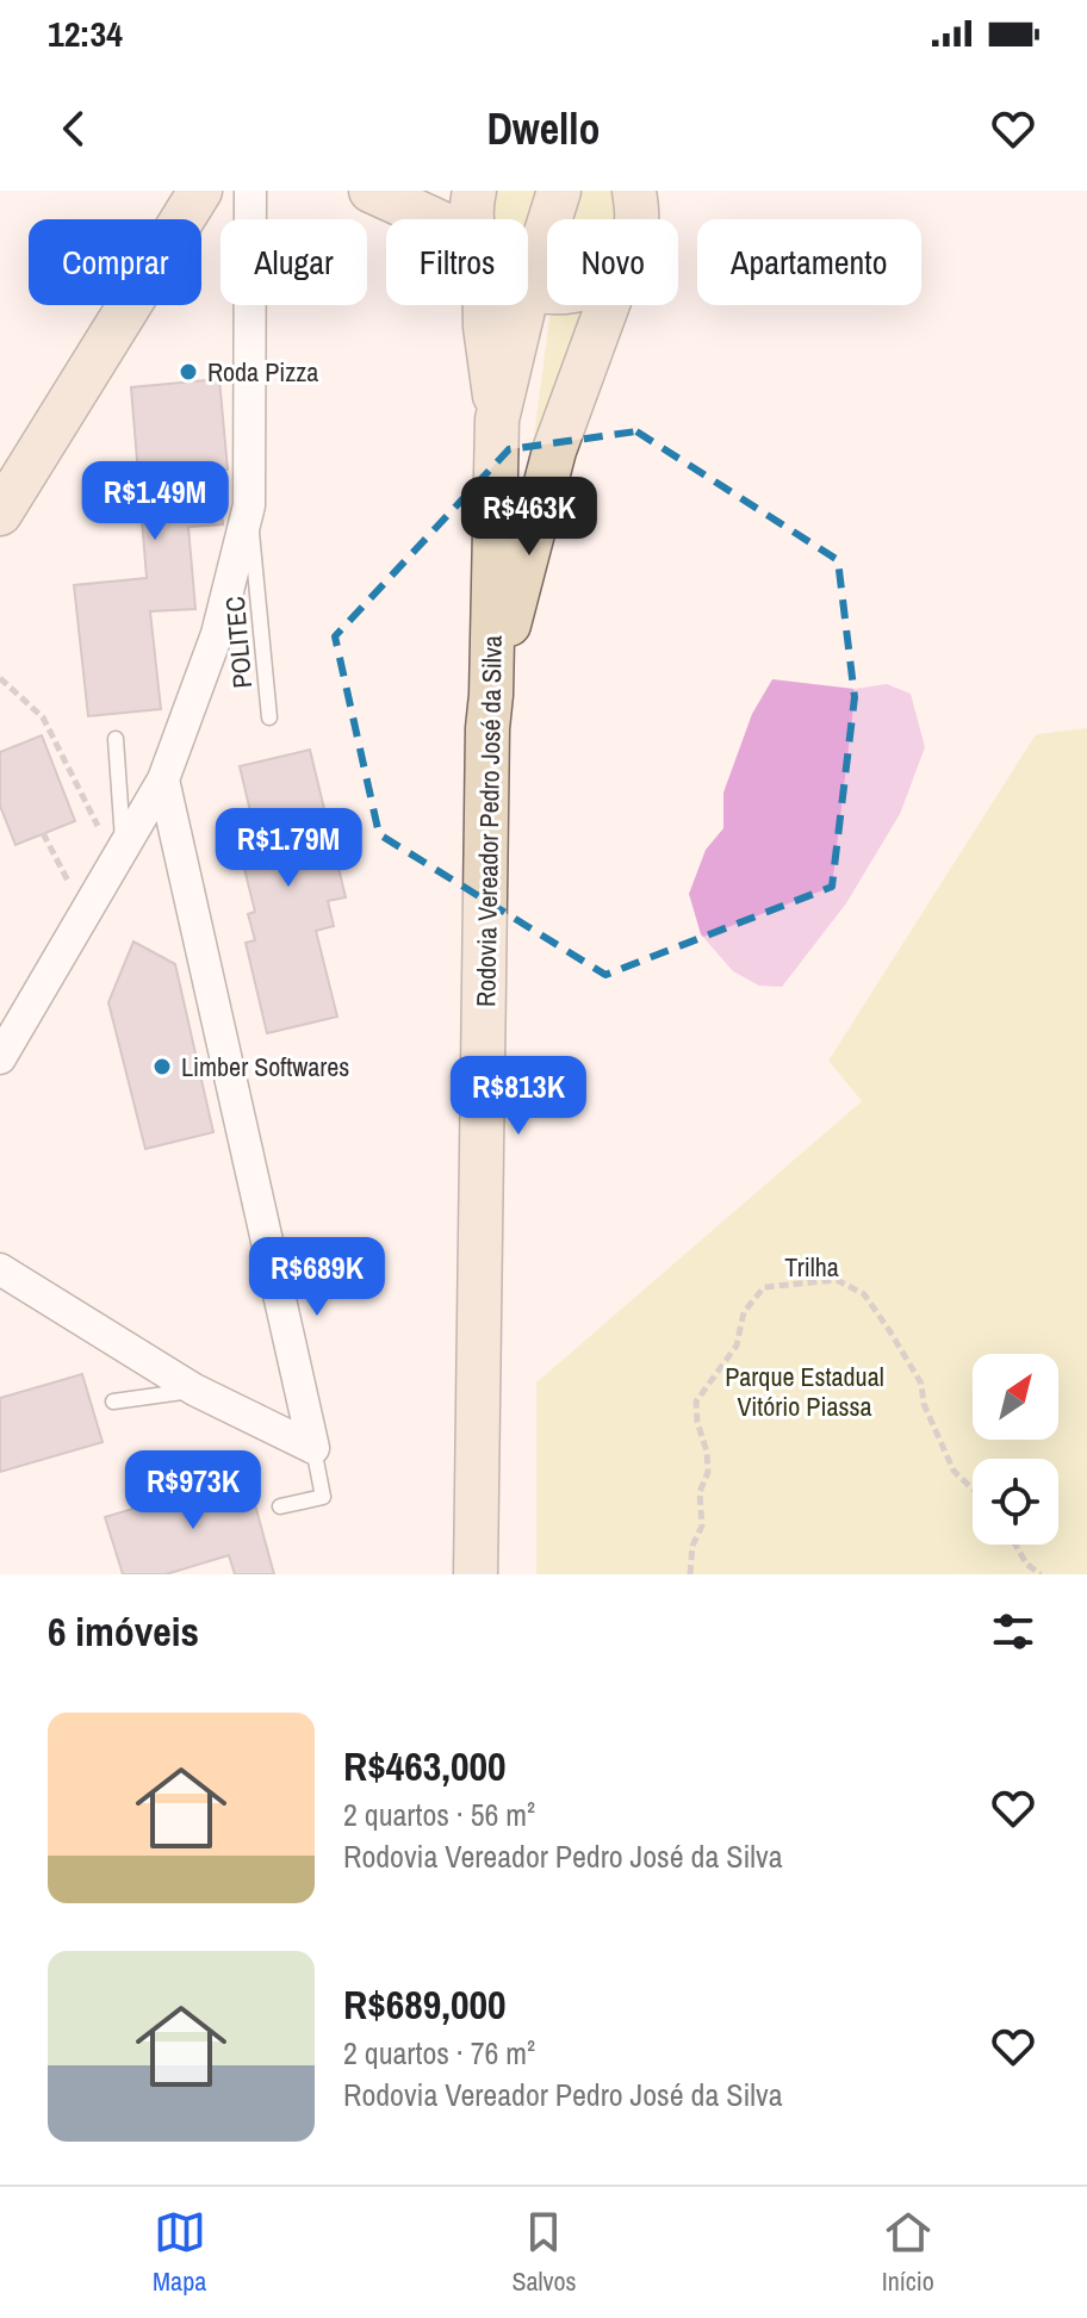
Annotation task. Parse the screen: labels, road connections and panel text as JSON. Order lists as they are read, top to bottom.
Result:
{
  "streets": {
    "main road": ["Rodovia Vereador Pedro José da Silva"],
    "lane": ["POLITEC"],
    "path": ["Trilha"]
  },
  "parks": ["Parque Estadual Vitório Piassa"],
  "places": ["Roda Pizza", "Limber Softwares"],
  "north": "top right",
  "page": {
    "status": "12:34",
    "header": "Dwello",
    "chip": [
      "Comprar",
      "Alugar",
      "Filtros",
      "Novo",
      "Apartamento"
    ],
    "price": [
      "R$1.49M",
      "R$463K",
      "R$1.79M",
      "R$813K",
      "R$689K",
      "R$973K"
    ],
    "heading": "6 imóveis",
    "list": [
      {
        "name": "R$463,000",
        "note": "2 quartos · 56 m² · Rodovia Vereador Pedro José da Silva"
      },
      {
        "name": "R$689,000",
        "note": "2 quartos · 76 m² · Rodovia Vereador Pedro José da Silva"
      }
    ],
    "tabs": ["Mapa", "Salvos", "Início"]
  }
}
